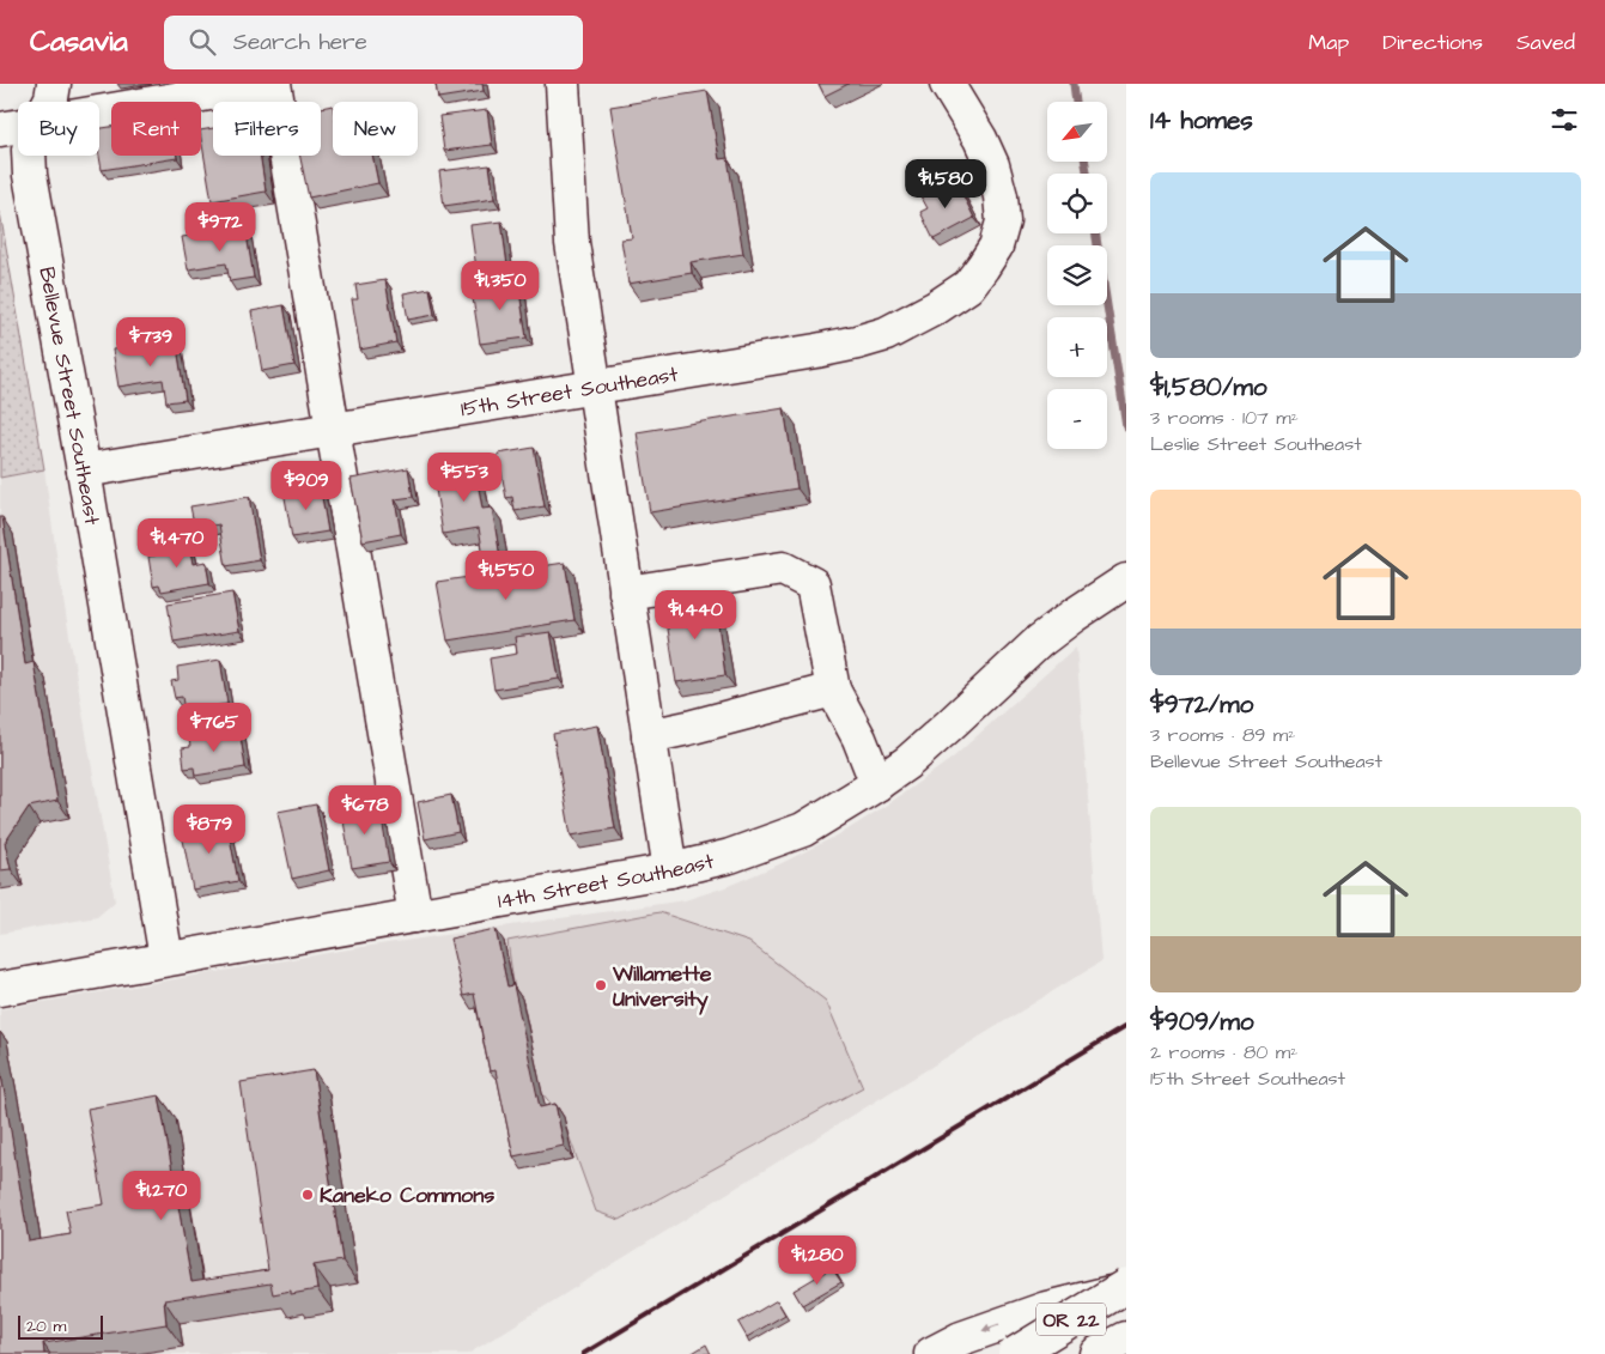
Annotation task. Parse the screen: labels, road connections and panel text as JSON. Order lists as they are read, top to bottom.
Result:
{
  "streets": {
    "main road": [
      "15th Street Southeast",
      "Bellevue Street Southeast",
      "14th Street Southeast",
      "OR 22"
    ]
  },
  "crossings": [
    ["15th Street Southeast", "Bellevue Street Southeast"],
    ["Bellevue Street Southeast", "14th Street Southeast"]
  ],
  "places": ["Willamette University", "Kaneko Commons"],
  "scale_bar": "20 m",
  "north": "bottom left",
  "page": {
    "header": "Casavia",
    "search": "Search here",
    "nav": ["Map", "Directions", "Saved"],
    "heading": "14 homes",
    "map_buttons": ["+", "−"],
    "chip": [
      "Buy",
      "Rent",
      "Filters",
      "New"
    ],
    "list": [
      {
        "name": "$1,580/mo",
        "note": "3 rooms · 107 m² · Leslie Street Southeast"
      },
      {
        "name": "$972/mo",
        "note": "3 rooms · 89 m² · Bellevue Street Southeast"
      },
      {
        "name": "$909/mo",
        "note": "2 rooms · 80 m² · 15th Street Southeast"
      }
    ],
    "price": [
      "$1,580",
      "$972",
      "$1,350",
      "$739",
      "$553",
      "$909",
      "$1,470",
      "$1,550",
      "$1,440",
      "$765",
      "$678",
      "$879",
      "$1,270",
      "$1,280"
    ],
    "scale": "20 m"
  }
}
